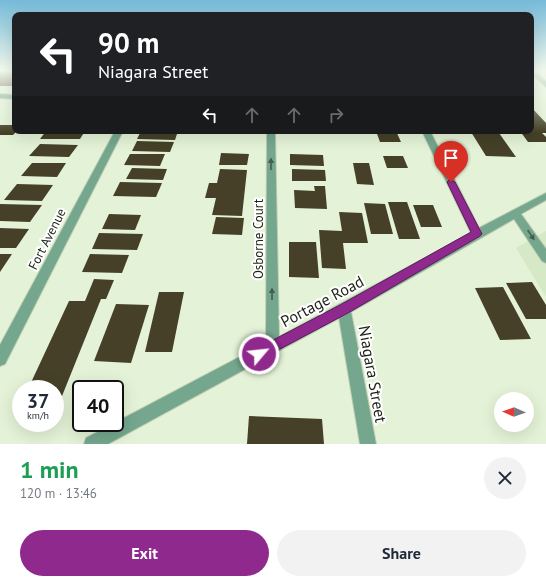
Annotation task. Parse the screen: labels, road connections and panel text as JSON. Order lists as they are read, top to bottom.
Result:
{
  "streets": {
    "street": [
      "Fort Avenue",
      "Osborne Court",
      "Portage Road",
      "Niagara Street"
    ]
  },
  "crossings": [
    ["Osborne Court", "Portage Road"],
    ["Portage Road", "Niagara Street"]
  ],
  "one_way": ["Osborne Court"],
  "north": "left",
  "page": {
    "turn": ["90 m", "Niagara Street"],
    "speed": "37 km/h",
    "limit": "40",
    "heading": ["1 min", "120 m · 13:46"],
    "buttons": ["Exit", "Share"]
  }
}
